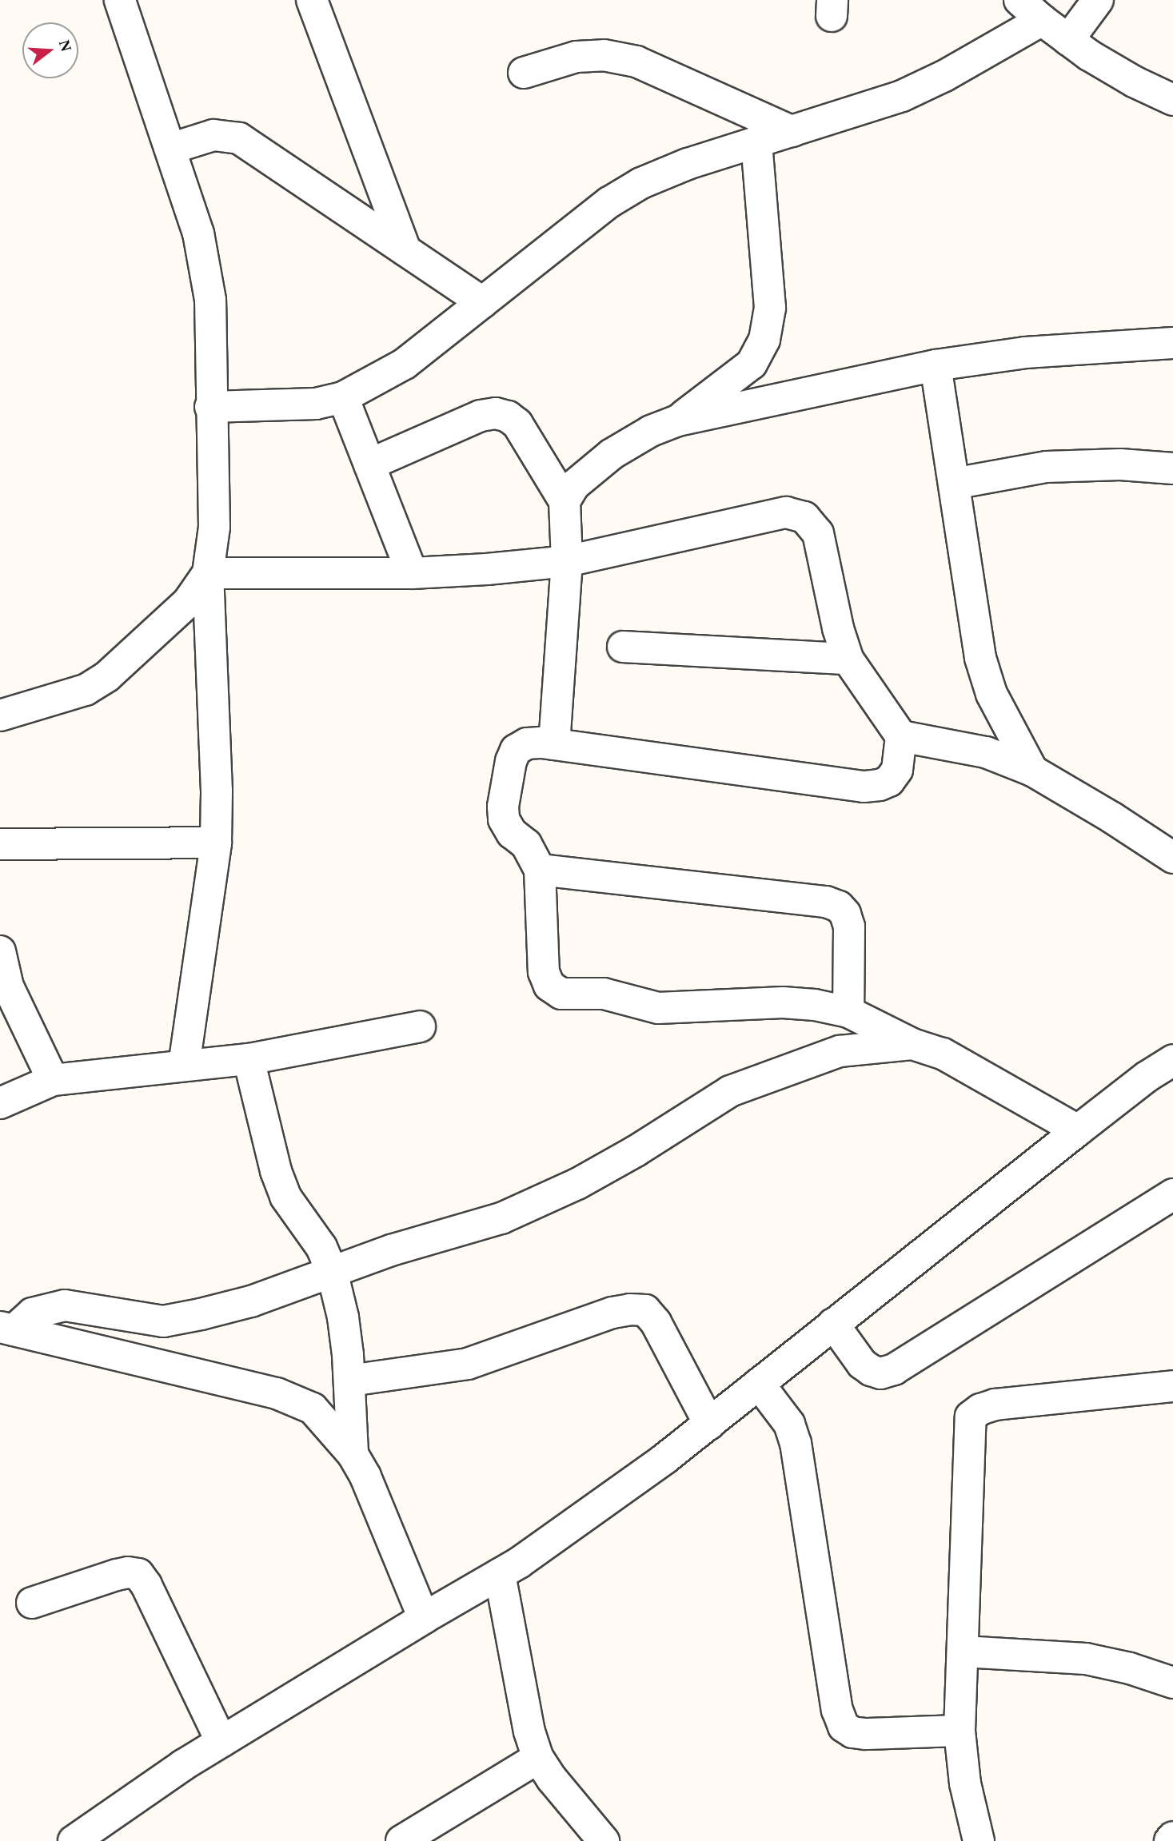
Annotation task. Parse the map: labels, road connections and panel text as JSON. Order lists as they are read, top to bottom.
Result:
{
  "north": "right"
}
